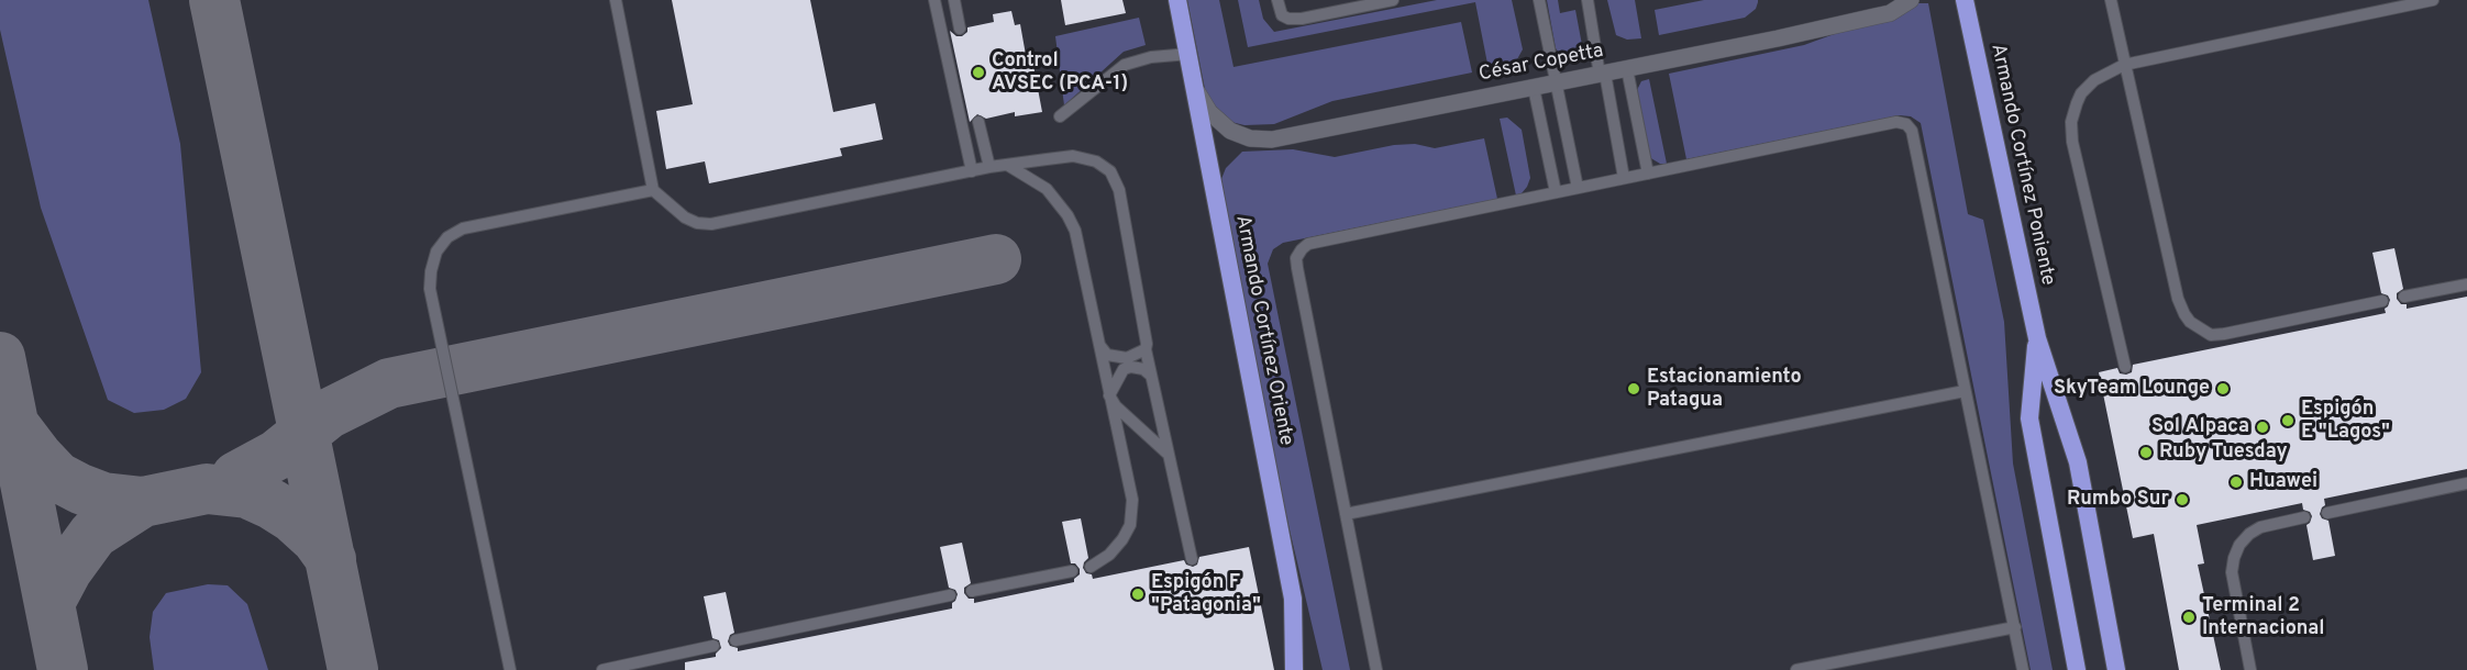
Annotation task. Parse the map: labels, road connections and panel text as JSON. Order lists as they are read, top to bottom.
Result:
{
  "streets": {
    "highway": ["Armando Cortínez Poniente", "Armando Cortínez Oriente"],
    "street": ["César Copetta"]
  },
  "crossings": [
    ["César Copetta", "Armando Cortínez Oriente"]
  ],
  "places": [
    "Control AVSEC (PCA-1)",
    "Estacionamiento Patagua",
    "SkyTeam Lounge",
    "Espigón E \"Lagos\"",
    "Sol Alpaca",
    "Ruby Tuesday",
    "Huawei",
    "Rumbo Sur",
    "Espigón F \"Patagonia\"",
    "Terminal 2 Internacional"
  ]
}
